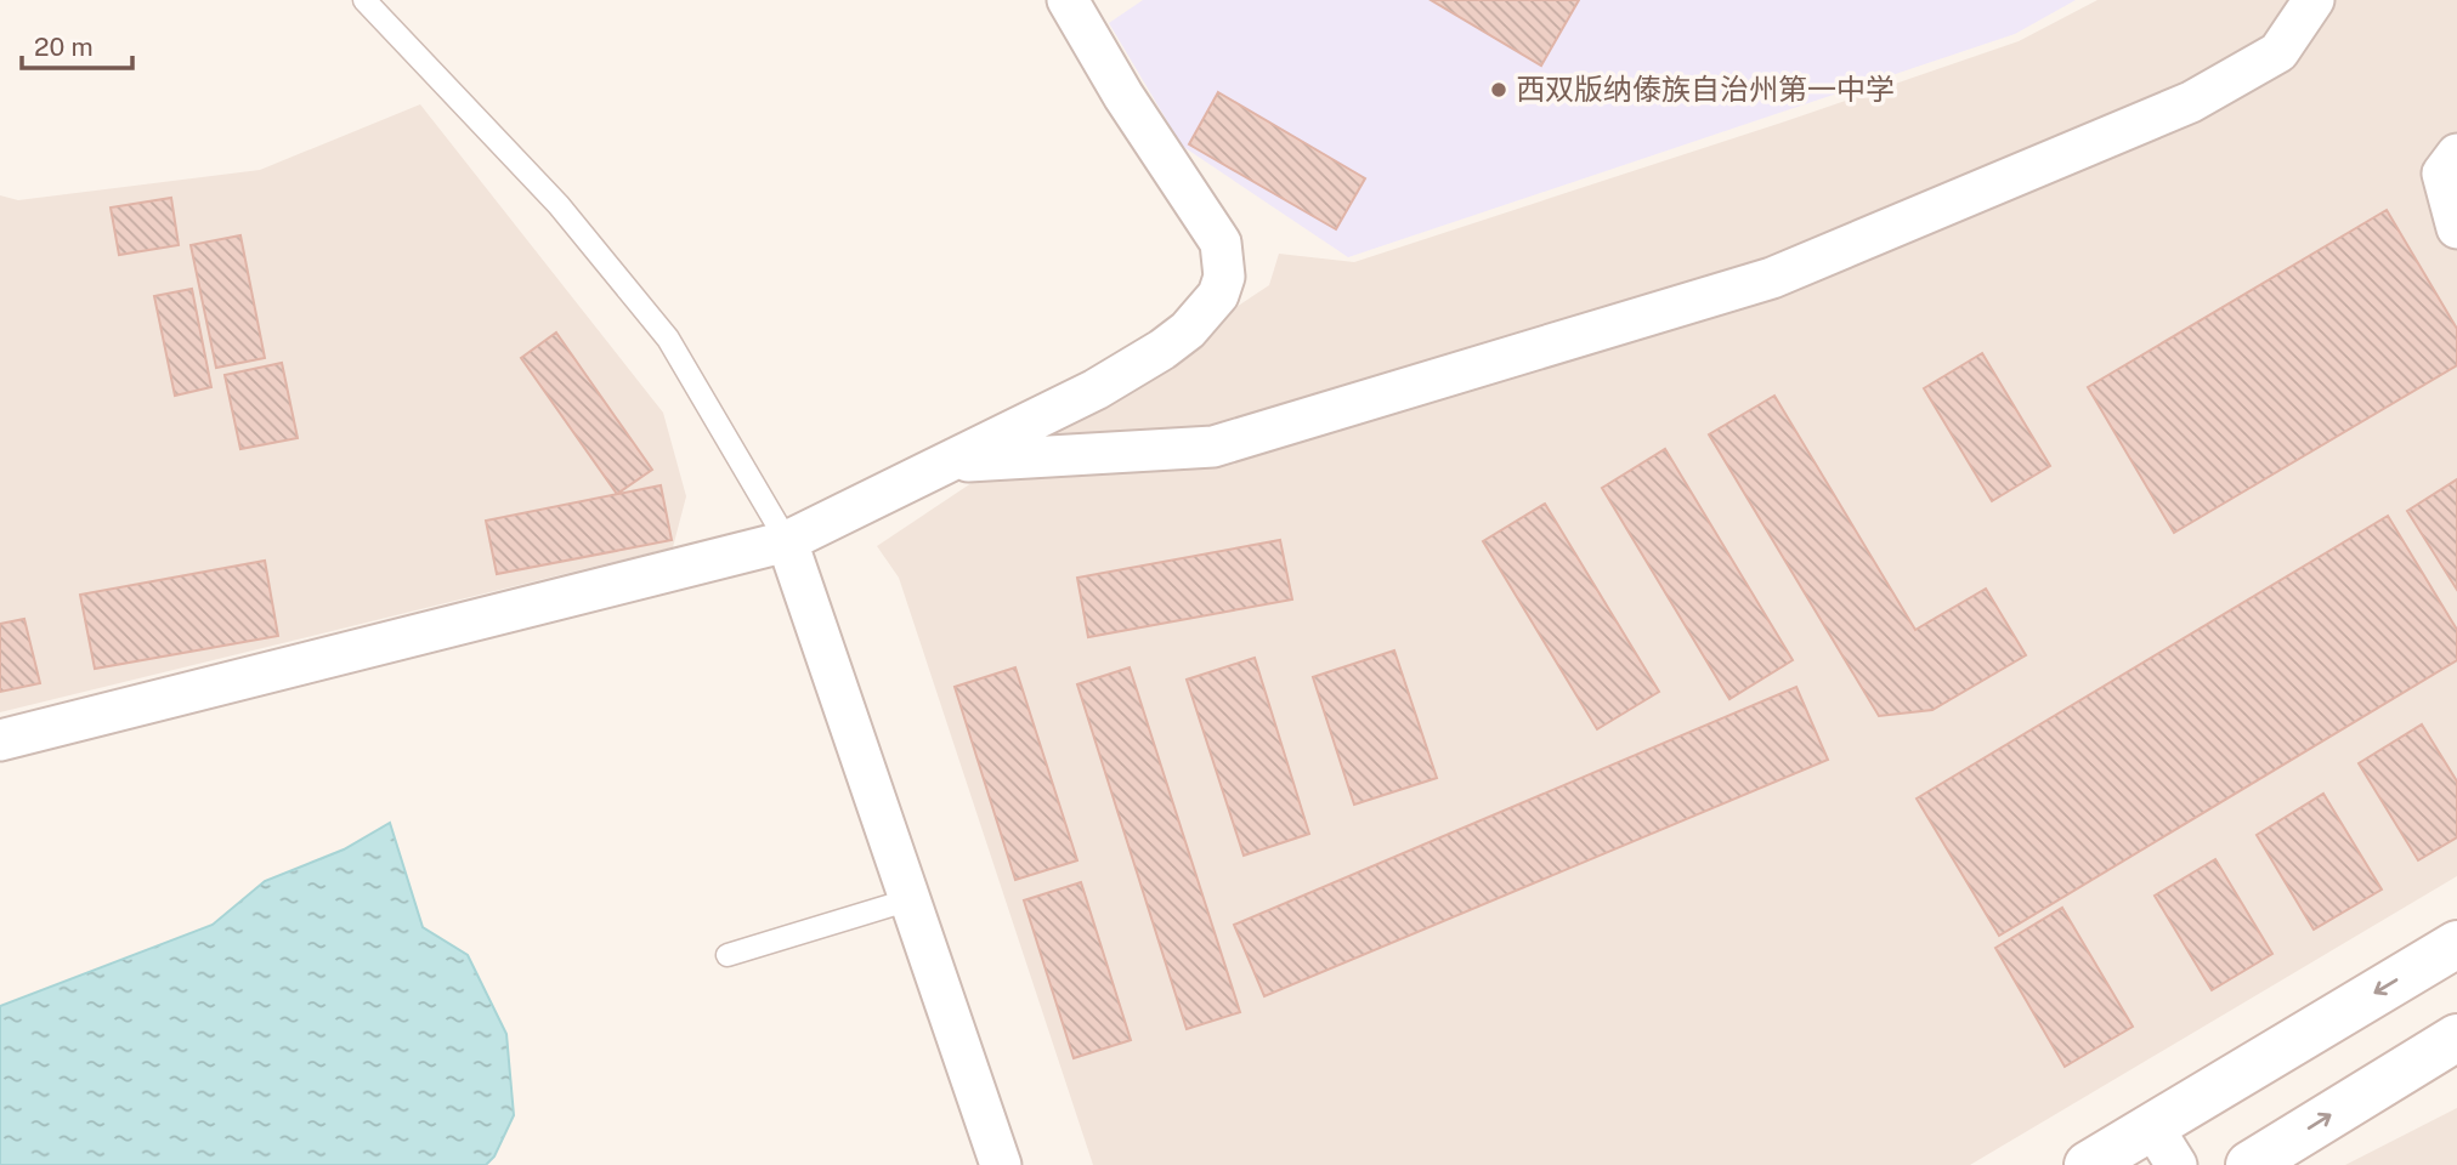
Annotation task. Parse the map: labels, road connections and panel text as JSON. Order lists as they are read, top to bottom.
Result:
{
  "places": ["西双版纳傣族自治州第一中学"],
  "scale_bar": "20 m"
}
